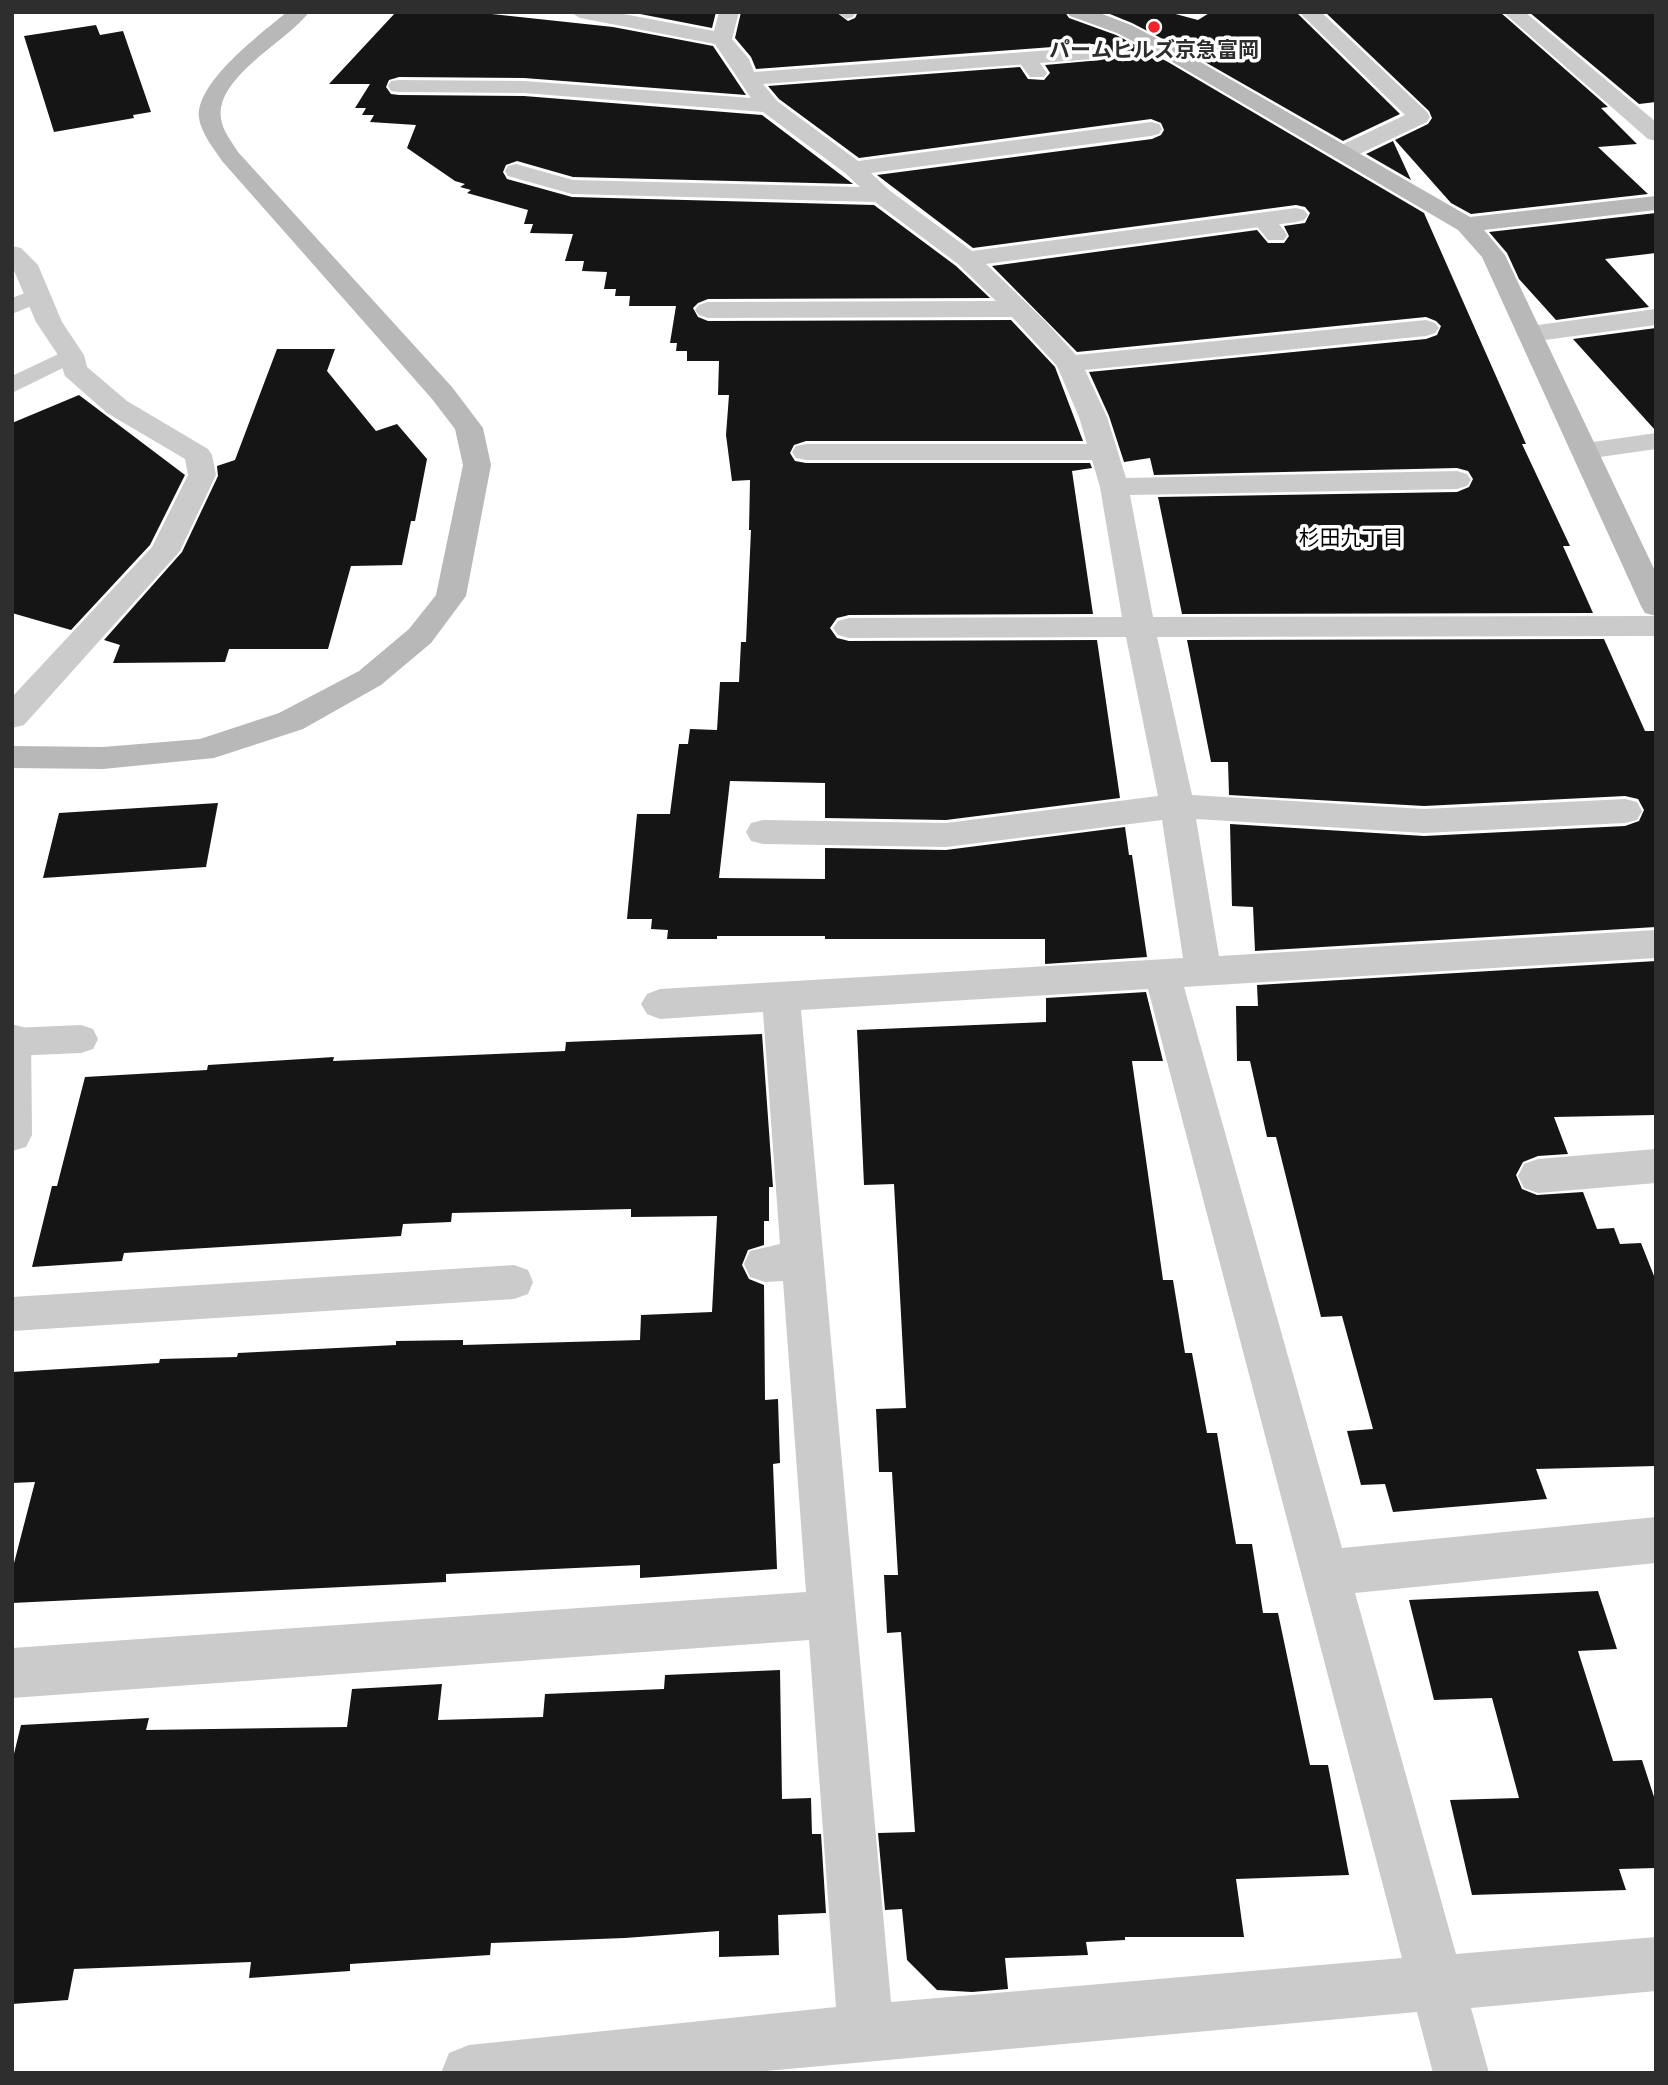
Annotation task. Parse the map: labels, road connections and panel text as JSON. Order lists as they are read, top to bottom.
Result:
{
  "districts": ["杉田九丁目"],
  "places": ["パームヒルズ京急富岡"]
}
